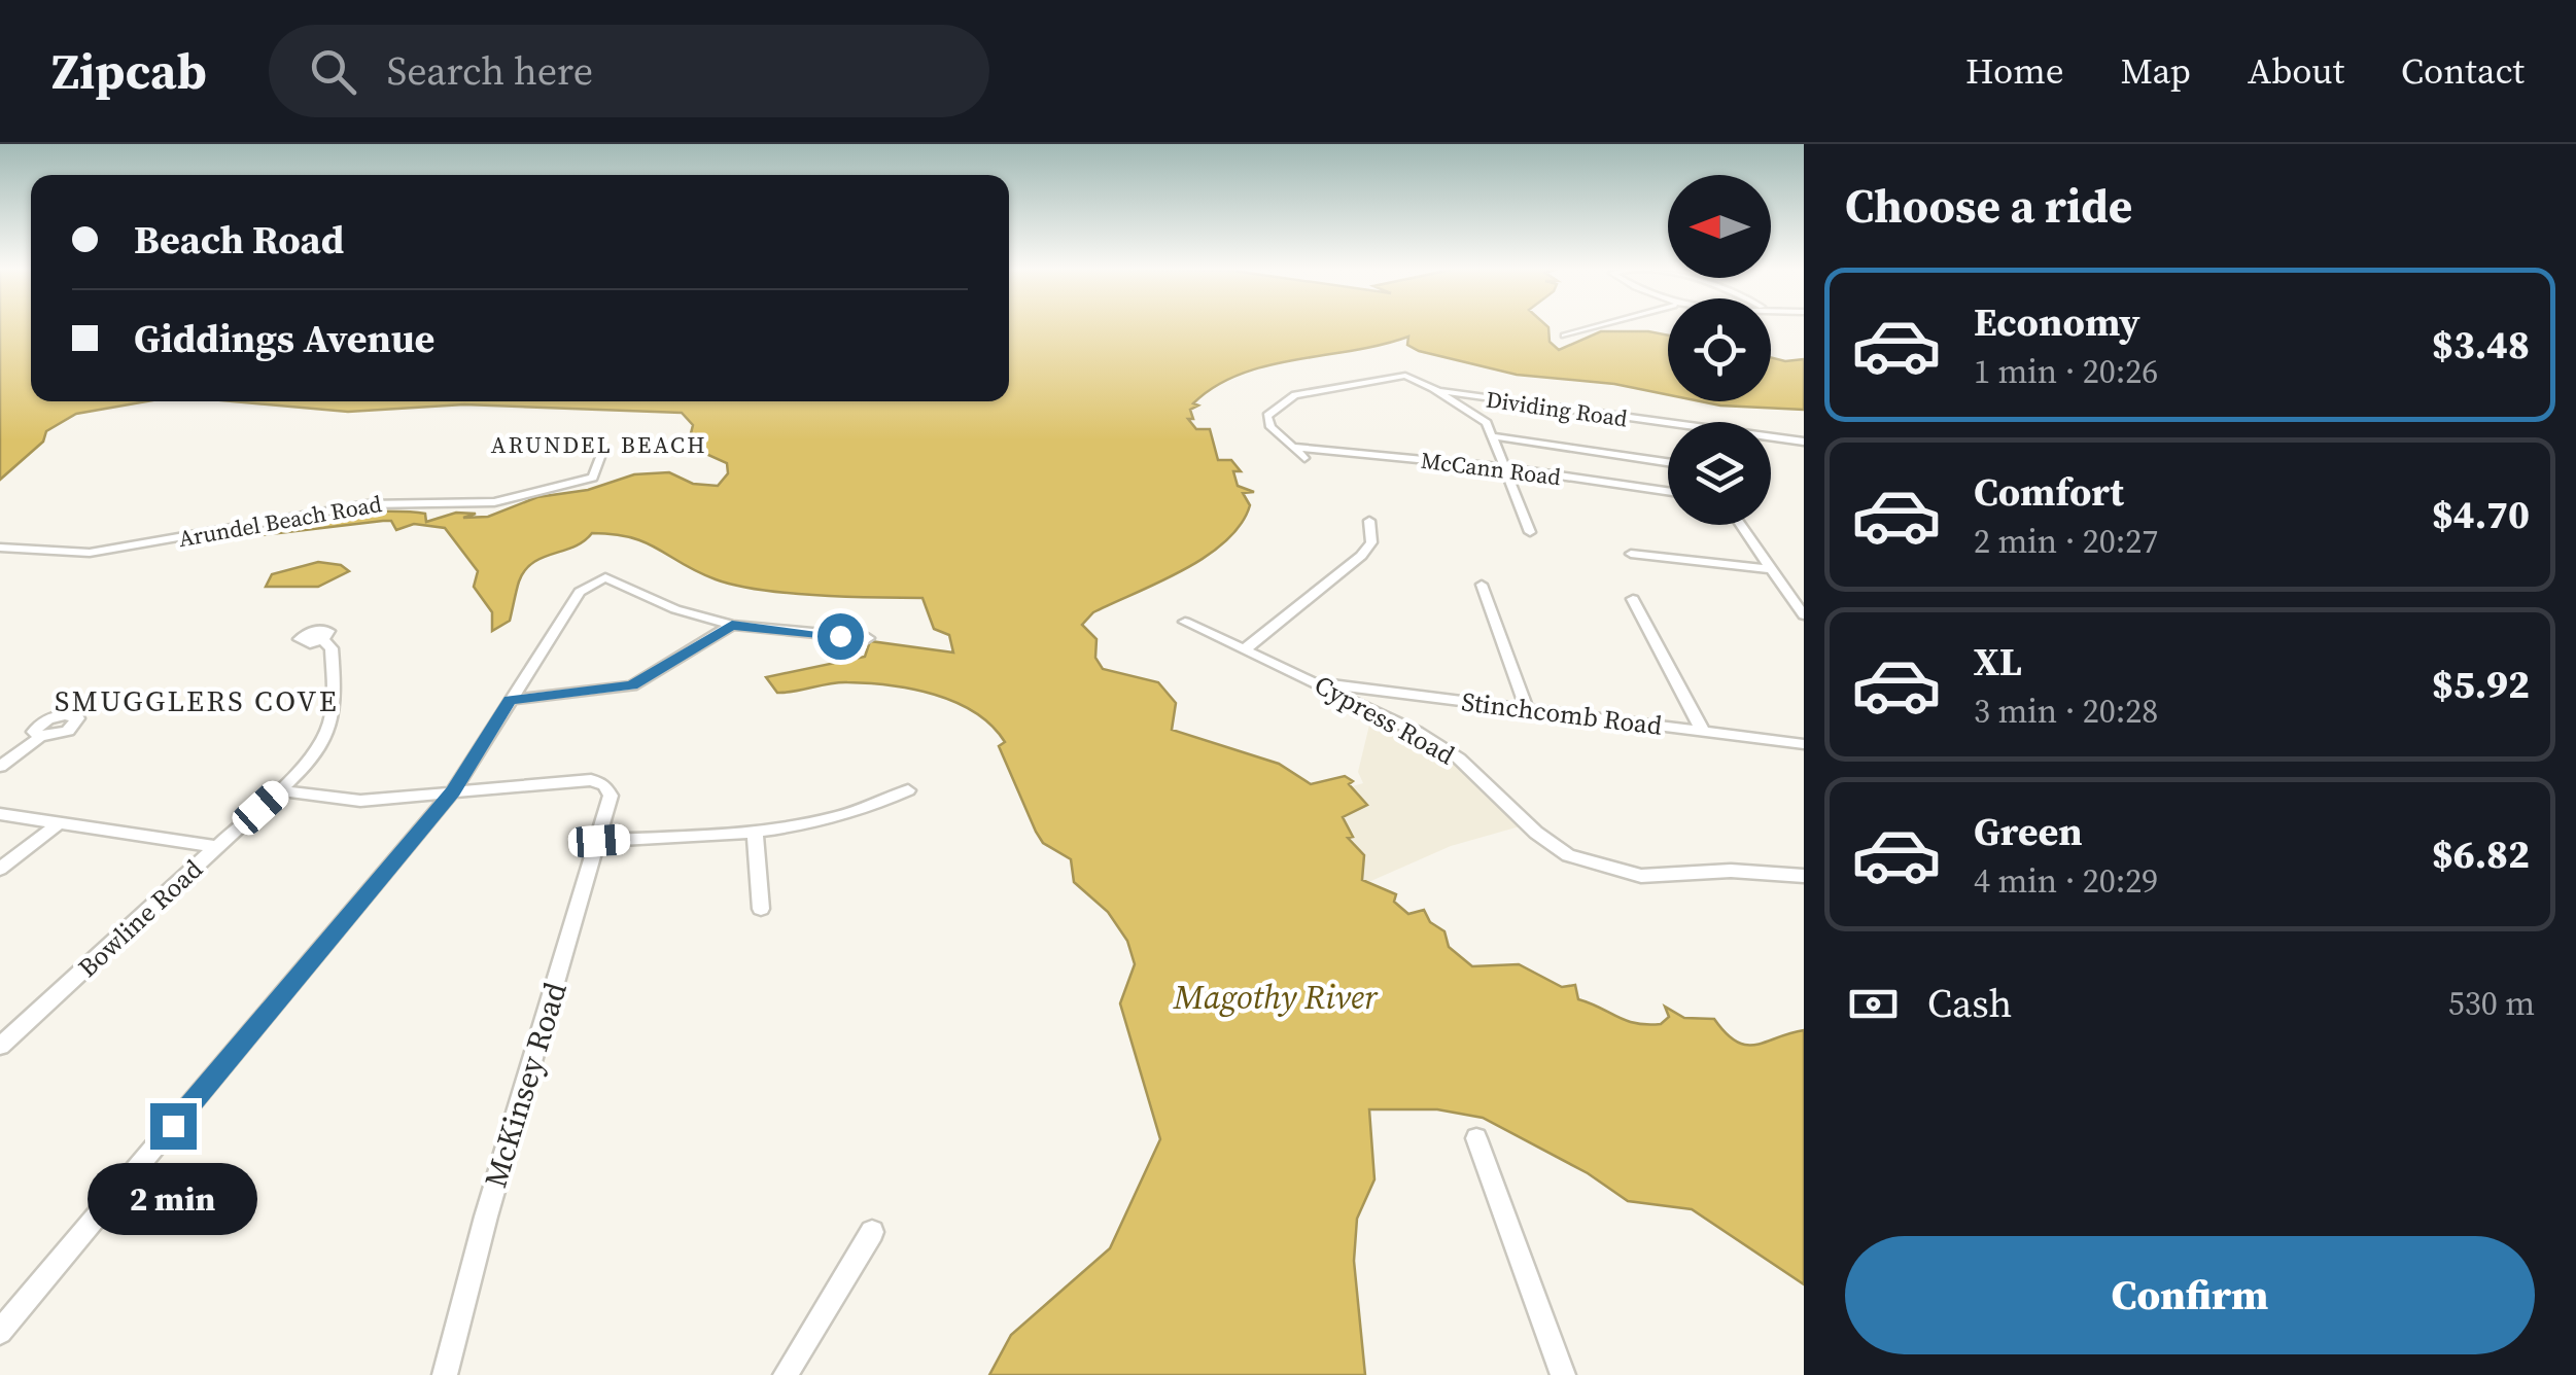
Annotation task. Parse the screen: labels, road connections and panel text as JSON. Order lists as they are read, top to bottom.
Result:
{
  "streets": {
    "street": [
      "Dividing Road",
      "McCann Road",
      "Arundel Beach Road",
      "Stinchcomb Road",
      "Cypress Road",
      "Bowline Road",
      "McKinsey Road"
    ]
  },
  "crossings": [
    ["Stinchcomb Road", "Cypress Road"]
  ],
  "districts": ["ARUNDEL BEACH", "SMUGGLERS COVE"],
  "water": ["Magothy River"],
  "north": "left",
  "page": {
    "header": "Zipcab",
    "search": "Search here",
    "nav": [
      "Home",
      "Map",
      "About",
      "Contact"
    ],
    "heading": "Choose a ride",
    "banner": ["Beach Road", "Giddings Avenue"],
    "list": [
      {
        "name": "Economy",
        "note": "1 min · 20:26",
        "value": "$3.48"
      },
      {
        "name": "Comfort",
        "note": "2 min · 20:27",
        "value": "$4.70"
      },
      {
        "name": "XL",
        "note": "3 min · 20:28",
        "value": "$5.92"
      },
      {
        "name": "Green",
        "note": "4 min · 20:29",
        "value": "$6.82"
      }
    ],
    "pay": ["Cash", "530 m"],
    "bubble": "2 min",
    "buttons": "Confirm"
  }
}
